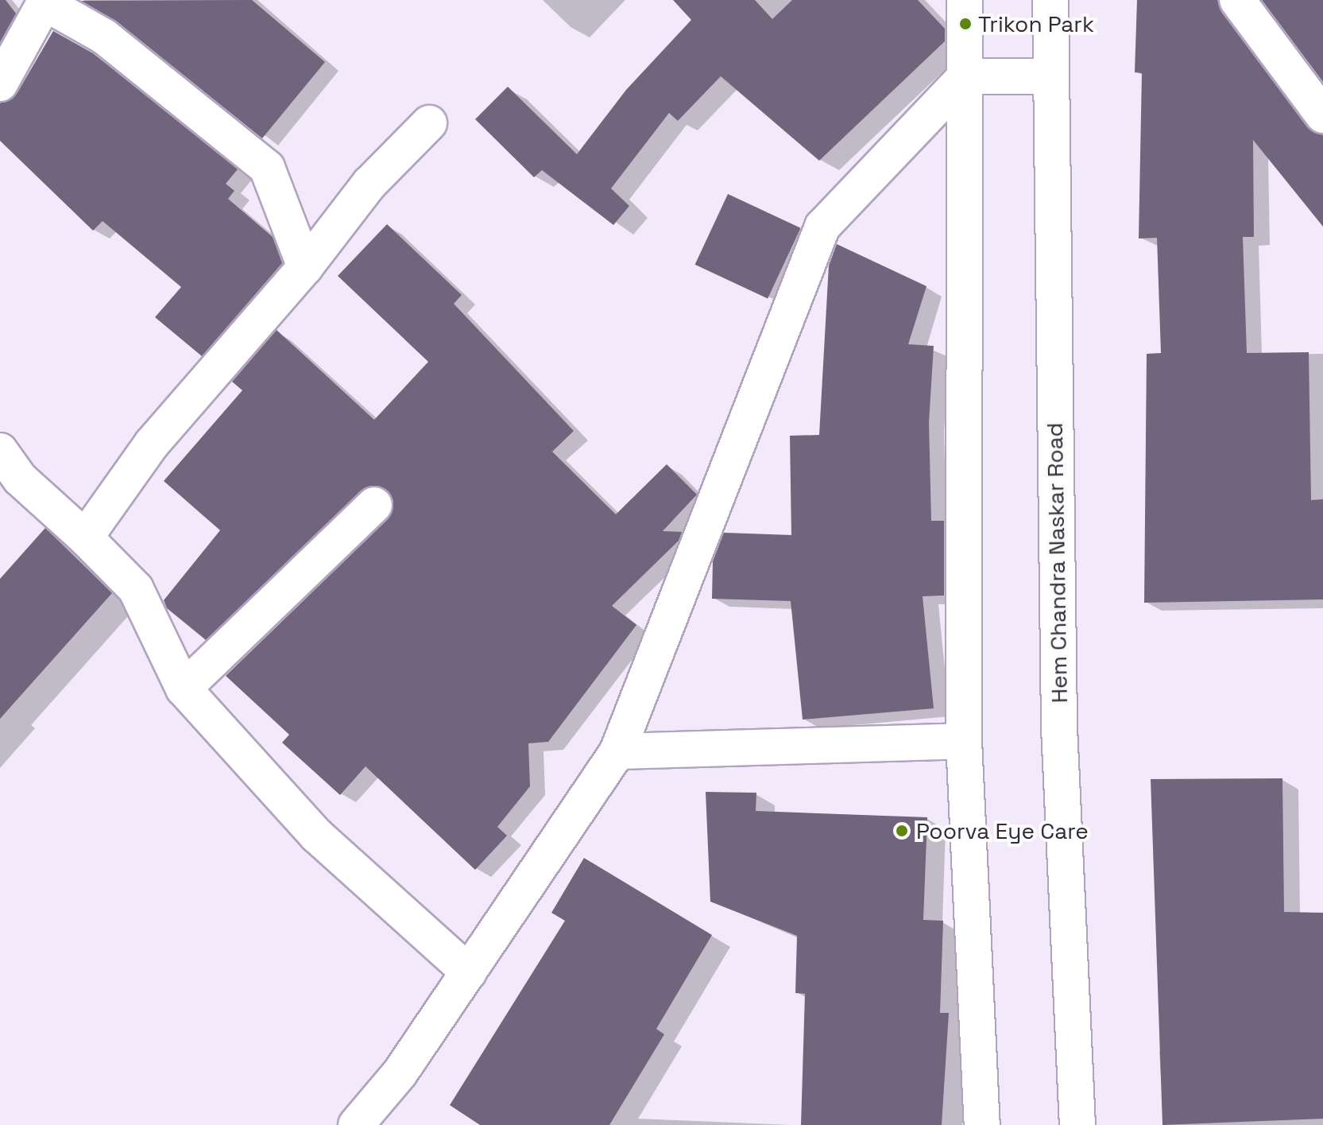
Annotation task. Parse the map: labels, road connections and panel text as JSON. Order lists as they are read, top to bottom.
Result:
{
  "streets": {
    "street": ["Hem Chandra Naskar Road"]
  },
  "places": ["Trikon Park", "Poorva Eye Care"]
}
